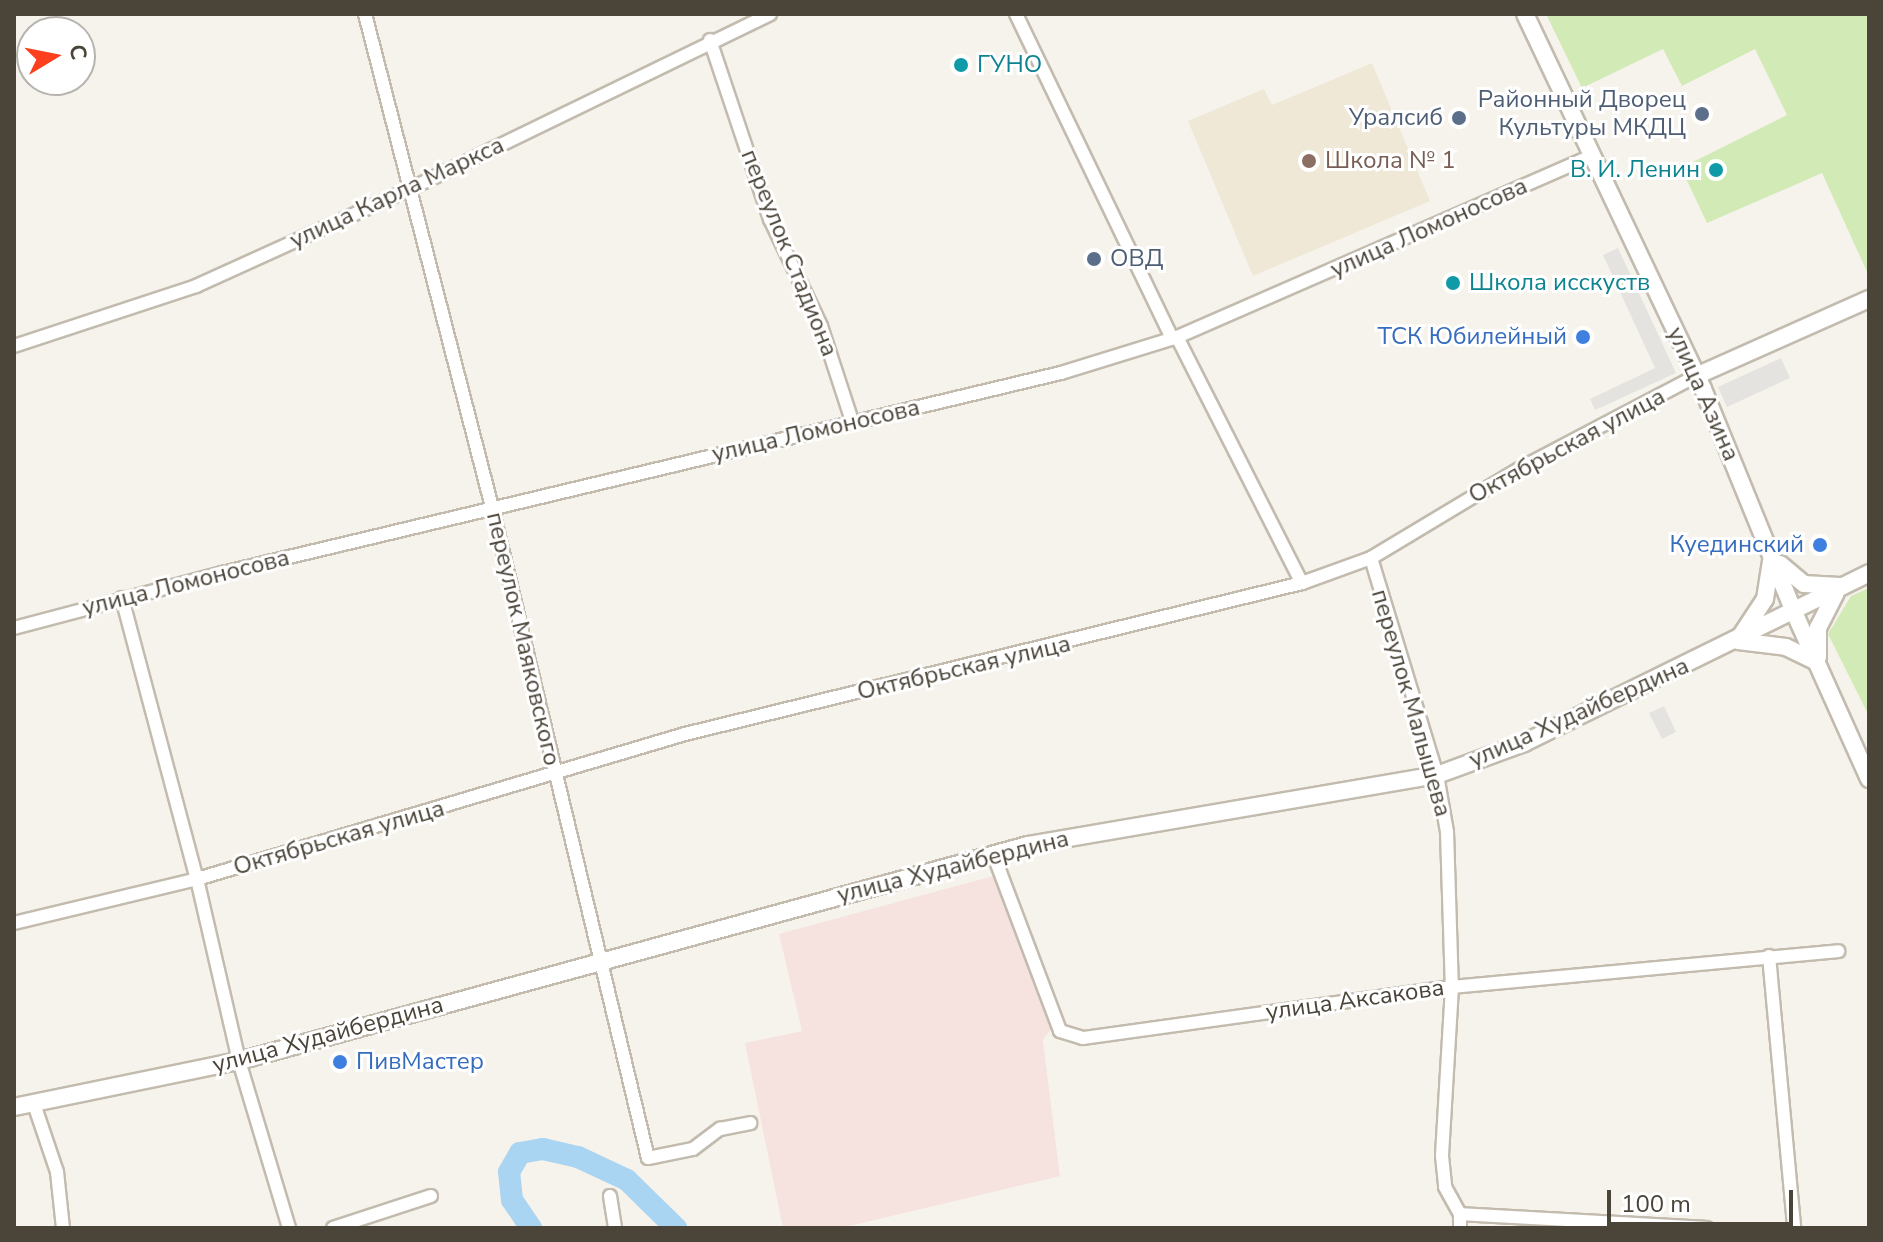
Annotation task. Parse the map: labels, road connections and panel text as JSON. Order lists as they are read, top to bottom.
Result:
{
  "streets": {
    "street": [
      "улица Карла Маркса",
      "улица Ломоносова",
      "переулок Стадиона",
      "улица Азина",
      "Октябрьская улица",
      "переулок Маяковского",
      "переулок Малышева",
      "улица Худайбердина",
      "улица Аксакова"
    ]
  },
  "crossings": [
    ["улица Карла Маркса", "переулок Стадиона"],
    ["улица Карла Маркса", "переулок Маяковского"],
    ["улица Ломоносова", "переулок Стадиона"],
    ["улица Ломоносова", "улица Азина"],
    ["улица Ломоносова", "переулок Маяковского"],
    ["улица Азина", "Октябрьская улица"],
    ["улица Азина", "улица Худайбердина"],
    ["Октябрьская улица", "переулок Маяковского"],
    ["Октябрьская улица", "переулок Малышева"],
    ["переулок Маяковского", "улица Худайбердина"],
    ["переулок Малышева", "улица Худайбердина"],
    ["переулок Малышева", "улица Аксакова"],
    ["улица Худайбердина", "улица Аксакова"]
  ],
  "places": [
    "ГУНО",
    "Районный Дворец Культуры МКДЦ",
    "Уралсиб",
    "Школа № 1",
    "В. И. Ленин",
    "ОВД",
    "Школа исскуств",
    "ТСК Юбилейный",
    "Куединский",
    "ПивМастер"
  ],
  "scale_bar": "100 m",
  "north": "right"
}
